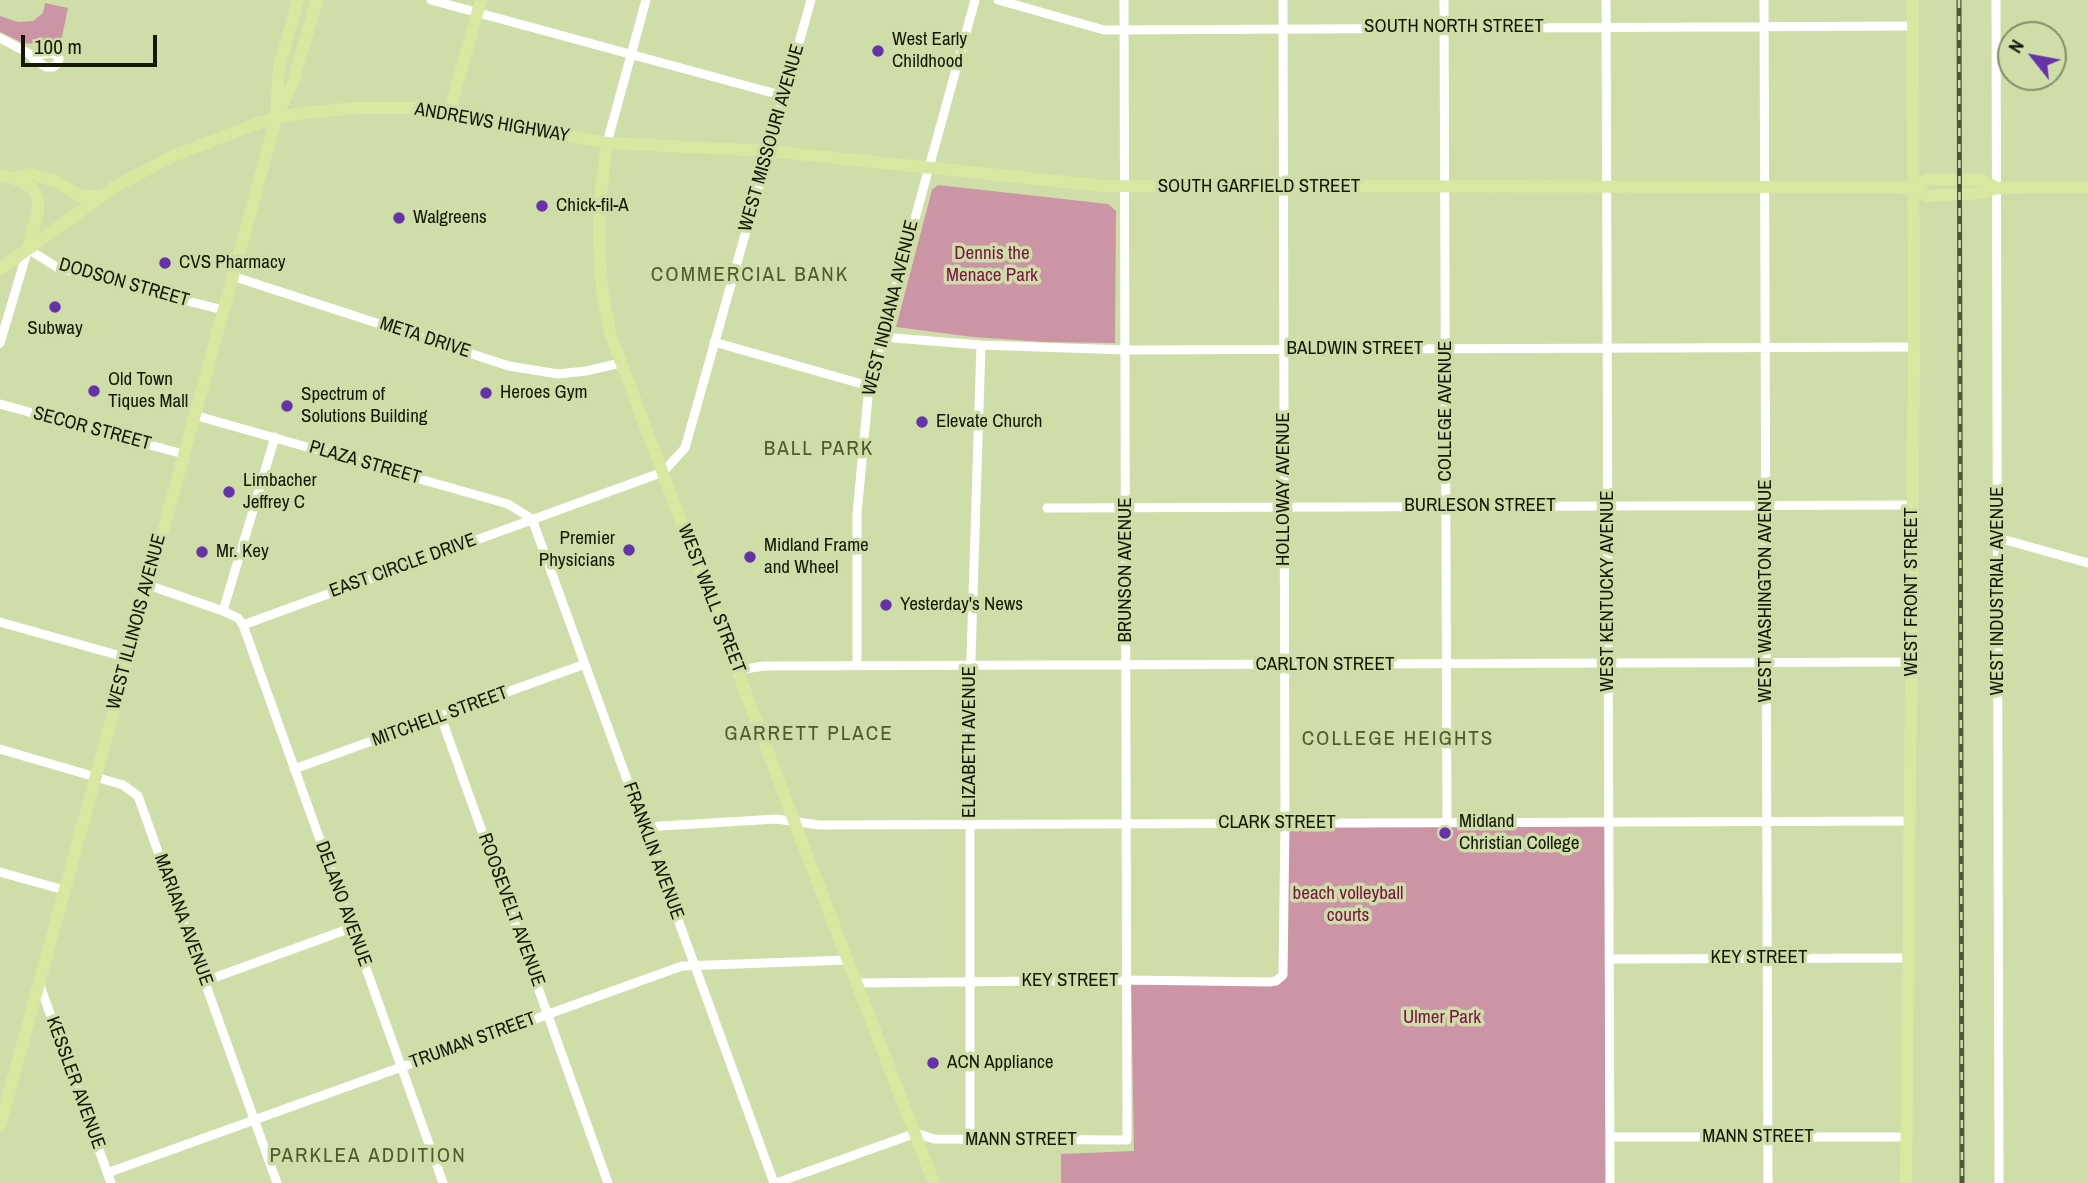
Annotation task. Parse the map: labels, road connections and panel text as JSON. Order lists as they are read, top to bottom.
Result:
{
  "streets": {
    "main road": [
      "ANDREWS HIGHWAY",
      "SOUTH GARFIELD STREET",
      "WEST FRONT STREET",
      "WEST WALL STREET",
      "WEST ILLINOIS AVENUE"
    ],
    "street": [
      "SOUTH NORTH STREET",
      "WEST MISSOURI AVENUE",
      "DODSON STREET",
      "WEST INDIANA AVENUE",
      "META DRIVE",
      "BALDWIN STREET",
      "COLLEGE AVENUE",
      "SECOR STREET",
      "PLAZA STREET",
      "HOLLOWAY AVENUE",
      "BURLESON STREET",
      "EAST CIRCLE DRIVE",
      "BRUNSON AVENUE",
      "WEST KENTUCKY AVENUE",
      "WEST WASHINGTON AVENUE",
      "WEST INDUSTRIAL AVENUE",
      "CARLTON STREET",
      "MITCHELL STREET",
      "ELIZABETH AVENUE",
      "CLARK STREET",
      "FRANKLIN AVENUE",
      "DELANO AVENUE",
      "ROOSEVELT AVENUE",
      "MARIANA AVENUE",
      "KEY STREET",
      "TRUMAN STREET",
      "KESSLER AVENUE",
      "MANN STREET"
    ]
  },
  "crossings": [
    ["SOUTH NORTH STREET", "COLLEGE AVENUE"],
    ["SOUTH NORTH STREET", "HOLLOWAY AVENUE"],
    ["SOUTH NORTH STREET", "BRUNSON AVENUE"],
    ["SOUTH NORTH STREET", "WEST KENTUCKY AVENUE"],
    ["SOUTH NORTH STREET", "WEST WASHINGTON AVENUE"],
    ["SOUTH NORTH STREET", "WEST FRONT STREET"],
    ["ANDREWS HIGHWAY", "SOUTH GARFIELD STREET"],
    ["ANDREWS HIGHWAY", "DODSON STREET"],
    ["ANDREWS HIGHWAY", "WEST WALL STREET"],
    ["ANDREWS HIGHWAY", "WEST ILLINOIS AVENUE"],
    ["WEST MISSOURI AVENUE", "SOUTH GARFIELD STREET"],
    ["WEST MISSOURI AVENUE", "EAST CIRCLE DRIVE"],
    ["WEST MISSOURI AVENUE", "WEST WALL STREET"],
    ["SOUTH GARFIELD STREET", "WEST INDIANA AVENUE"],
    ["SOUTH GARFIELD STREET", "COLLEGE AVENUE"],
    ["SOUTH GARFIELD STREET", "HOLLOWAY AVENUE"],
    ["SOUTH GARFIELD STREET", "BRUNSON AVENUE"],
    ["SOUTH GARFIELD STREET", "WEST KENTUCKY AVENUE"],
    ["SOUTH GARFIELD STREET", "WEST WASHINGTON AVENUE"],
    ["SOUTH GARFIELD STREET", "WEST INDUSTRIAL AVENUE"],
    ["SOUTH GARFIELD STREET", "WEST FRONT STREET"],
    ["SOUTH GARFIELD STREET", "WEST WALL STREET"],
    ["DODSON STREET", "WEST ILLINOIS AVENUE"],
    ["WEST INDIANA AVENUE", "BALDWIN STREET"],
    ["WEST INDIANA AVENUE", "CARLTON STREET"],
    ["META DRIVE", "WEST WALL STREET"],
    ["META DRIVE", "WEST ILLINOIS AVENUE"],
    ["BALDWIN STREET", "COLLEGE AVENUE"],
    ["BALDWIN STREET", "HOLLOWAY AVENUE"],
    ["BALDWIN STREET", "BRUNSON AVENUE"],
    ["BALDWIN STREET", "WEST KENTUCKY AVENUE"],
    ["BALDWIN STREET", "WEST WASHINGTON AVENUE"],
    ["BALDWIN STREET", "WEST FRONT STREET"],
    ["BALDWIN STREET", "ELIZABETH AVENUE"],
    ["COLLEGE AVENUE", "BURLESON STREET"],
    ["COLLEGE AVENUE", "CARLTON STREET"],
    ["COLLEGE AVENUE", "CLARK STREET"],
    ["SECOR STREET", "WEST ILLINOIS AVENUE"],
    ["PLAZA STREET", "EAST CIRCLE DRIVE"],
    ["PLAZA STREET", "WEST ILLINOIS AVENUE"],
    ["PLAZA STREET", "FRANKLIN AVENUE"],
    ["HOLLOWAY AVENUE", "BURLESON STREET"],
    ["HOLLOWAY AVENUE", "CARLTON STREET"],
    ["HOLLOWAY AVENUE", "CLARK STREET"],
    ["HOLLOWAY AVENUE", "KEY STREET"],
    ["BURLESON STREET", "BRUNSON AVENUE"],
    ["BURLESON STREET", "WEST KENTUCKY AVENUE"],
    ["BURLESON STREET", "WEST WASHINGTON AVENUE"],
    ["BURLESON STREET", "WEST FRONT STREET"],
    ["EAST CIRCLE DRIVE", "WEST WALL STREET"],
    ["EAST CIRCLE DRIVE", "FRANKLIN AVENUE"],
    ["EAST CIRCLE DRIVE", "DELANO AVENUE"],
    ["BRUNSON AVENUE", "CARLTON STREET"],
    ["BRUNSON AVENUE", "CLARK STREET"],
    ["BRUNSON AVENUE", "KEY STREET"],
    ["BRUNSON AVENUE", "MANN STREET"],
    ["WEST KENTUCKY AVENUE", "CARLTON STREET"],
    ["WEST KENTUCKY AVENUE", "CLARK STREET"],
    ["WEST KENTUCKY AVENUE", "KEY STREET"],
    ["WEST KENTUCKY AVENUE", "MANN STREET"],
    ["WEST WASHINGTON AVENUE", "CARLTON STREET"],
    ["WEST WASHINGTON AVENUE", "CLARK STREET"],
    ["WEST WASHINGTON AVENUE", "KEY STREET"],
    ["WEST WASHINGTON AVENUE", "MANN STREET"],
    ["WEST FRONT STREET", "CARLTON STREET"],
    ["WEST FRONT STREET", "CLARK STREET"],
    ["WEST FRONT STREET", "KEY STREET"],
    ["WEST FRONT STREET", "MANN STREET"],
    ["WEST WALL STREET", "CARLTON STREET"],
    ["WEST WALL STREET", "CLARK STREET"],
    ["WEST WALL STREET", "KEY STREET"],
    ["WEST WALL STREET", "TRUMAN STREET"],
    ["WEST WALL STREET", "MANN STREET"],
    ["WEST ILLINOIS AVENUE", "MARIANA AVENUE"],
    ["WEST ILLINOIS AVENUE", "KESSLER AVENUE"],
    ["CARLTON STREET", "ELIZABETH AVENUE"],
    ["MITCHELL STREET", "FRANKLIN AVENUE"],
    ["MITCHELL STREET", "DELANO AVENUE"],
    ["MITCHELL STREET", "ROOSEVELT AVENUE"],
    ["ELIZABETH AVENUE", "CLARK STREET"],
    ["ELIZABETH AVENUE", "KEY STREET"],
    ["ELIZABETH AVENUE", "MANN STREET"],
    ["CLARK STREET", "FRANKLIN AVENUE"],
    ["FRANKLIN AVENUE", "TRUMAN STREET"],
    ["DELANO AVENUE", "TRUMAN STREET"],
    ["ROOSEVELT AVENUE", "TRUMAN STREET"],
    ["MARIANA AVENUE", "TRUMAN STREET"],
    ["TRUMAN STREET", "KESSLER AVENUE"]
  ],
  "districts": [
    "COMMERCIAL BANK",
    "BALL PARK",
    "GARRETT PLACE",
    "COLLEGE HEIGHTS",
    "PARKLEA ADDITION"
  ],
  "parks": ["Dennis the Menace Park", "beach volleyball courts", "Ulmer Park"],
  "places": [
    "West Early Childhood",
    "Chick-fil-A",
    "Walgreens",
    "CVS Pharmacy",
    "Subway",
    "Old Town Tiques Mall",
    "Heroes Gym",
    "Spectrum of Solutions Building",
    "Elevate Church",
    "Limbacher Jeffrey C",
    "Premier Physicians",
    "Mr. Key",
    "Midland Frame and Wheel",
    "Yesterday's News",
    "Midland Christian College",
    "ACN Appliance"
  ],
  "scale_bar": "100 m",
  "north": "top left"
}
